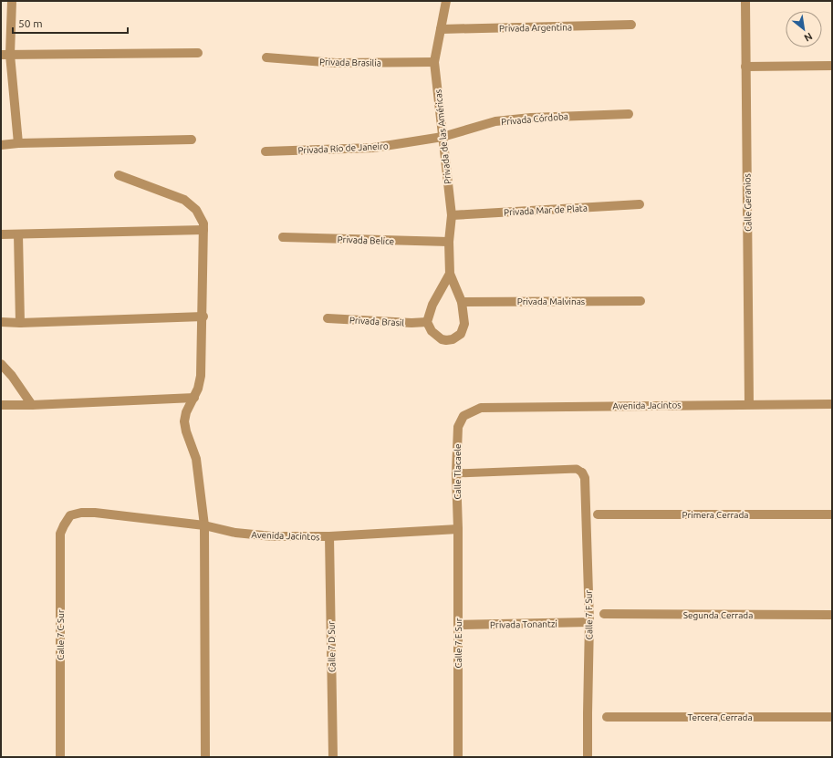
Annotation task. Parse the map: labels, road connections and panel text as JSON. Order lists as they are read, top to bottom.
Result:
{
  "streets": {
    "street": [
      "Privada Argentina",
      "Privada Brasilia",
      "Privada Córdoba",
      "Privada de las Américas",
      "Privada Río de Janeiro",
      "Calle Geranios",
      "Privada Mar de Plata",
      "Privada Belice",
      "Privada Malvinas",
      "Privada Brasil",
      "Avenida Jacintos",
      "Calle Tlacaele",
      "Primera Cerrada",
      "Calle 7 F Sur",
      "Segunda Cerrada",
      "Privada Tonantzi",
      "Calle 7 C Sur",
      "Calle 7 E Sur",
      "Calle 7 D Sur",
      "Tercera Cerrada"
    ]
  },
  "crossings": [
    ["Privada Argentina", "Privada de las Américas"],
    ["Privada Brasilia", "Privada de las Américas"],
    ["Privada Córdoba", "Privada de las Américas"],
    ["Privada Córdoba", "Privada Río de Janeiro"],
    ["Privada de las Américas", "Privada Río de Janeiro"],
    ["Privada de las Américas", "Privada Mar de Plata"],
    ["Privada de las Américas", "Privada Belice"],
    ["Calle Geranios", "Avenida Jacintos"],
    ["Avenida Jacintos", "Calle Tlacaele"],
    ["Avenida Jacintos", "Calle 7 C Sur"],
    ["Avenida Jacintos", "Calle 7 E Sur"],
    ["Avenida Jacintos", "Calle 7 D Sur"],
    ["Calle Tlacaele", "Calle 7 E Sur"],
    ["Calle 7 F Sur", "Privada Tonantzi"],
    ["Privada Tonantzi", "Calle 7 E Sur"]
  ],
  "scale_bar": "50 m",
  "north": "bottom right"
}
